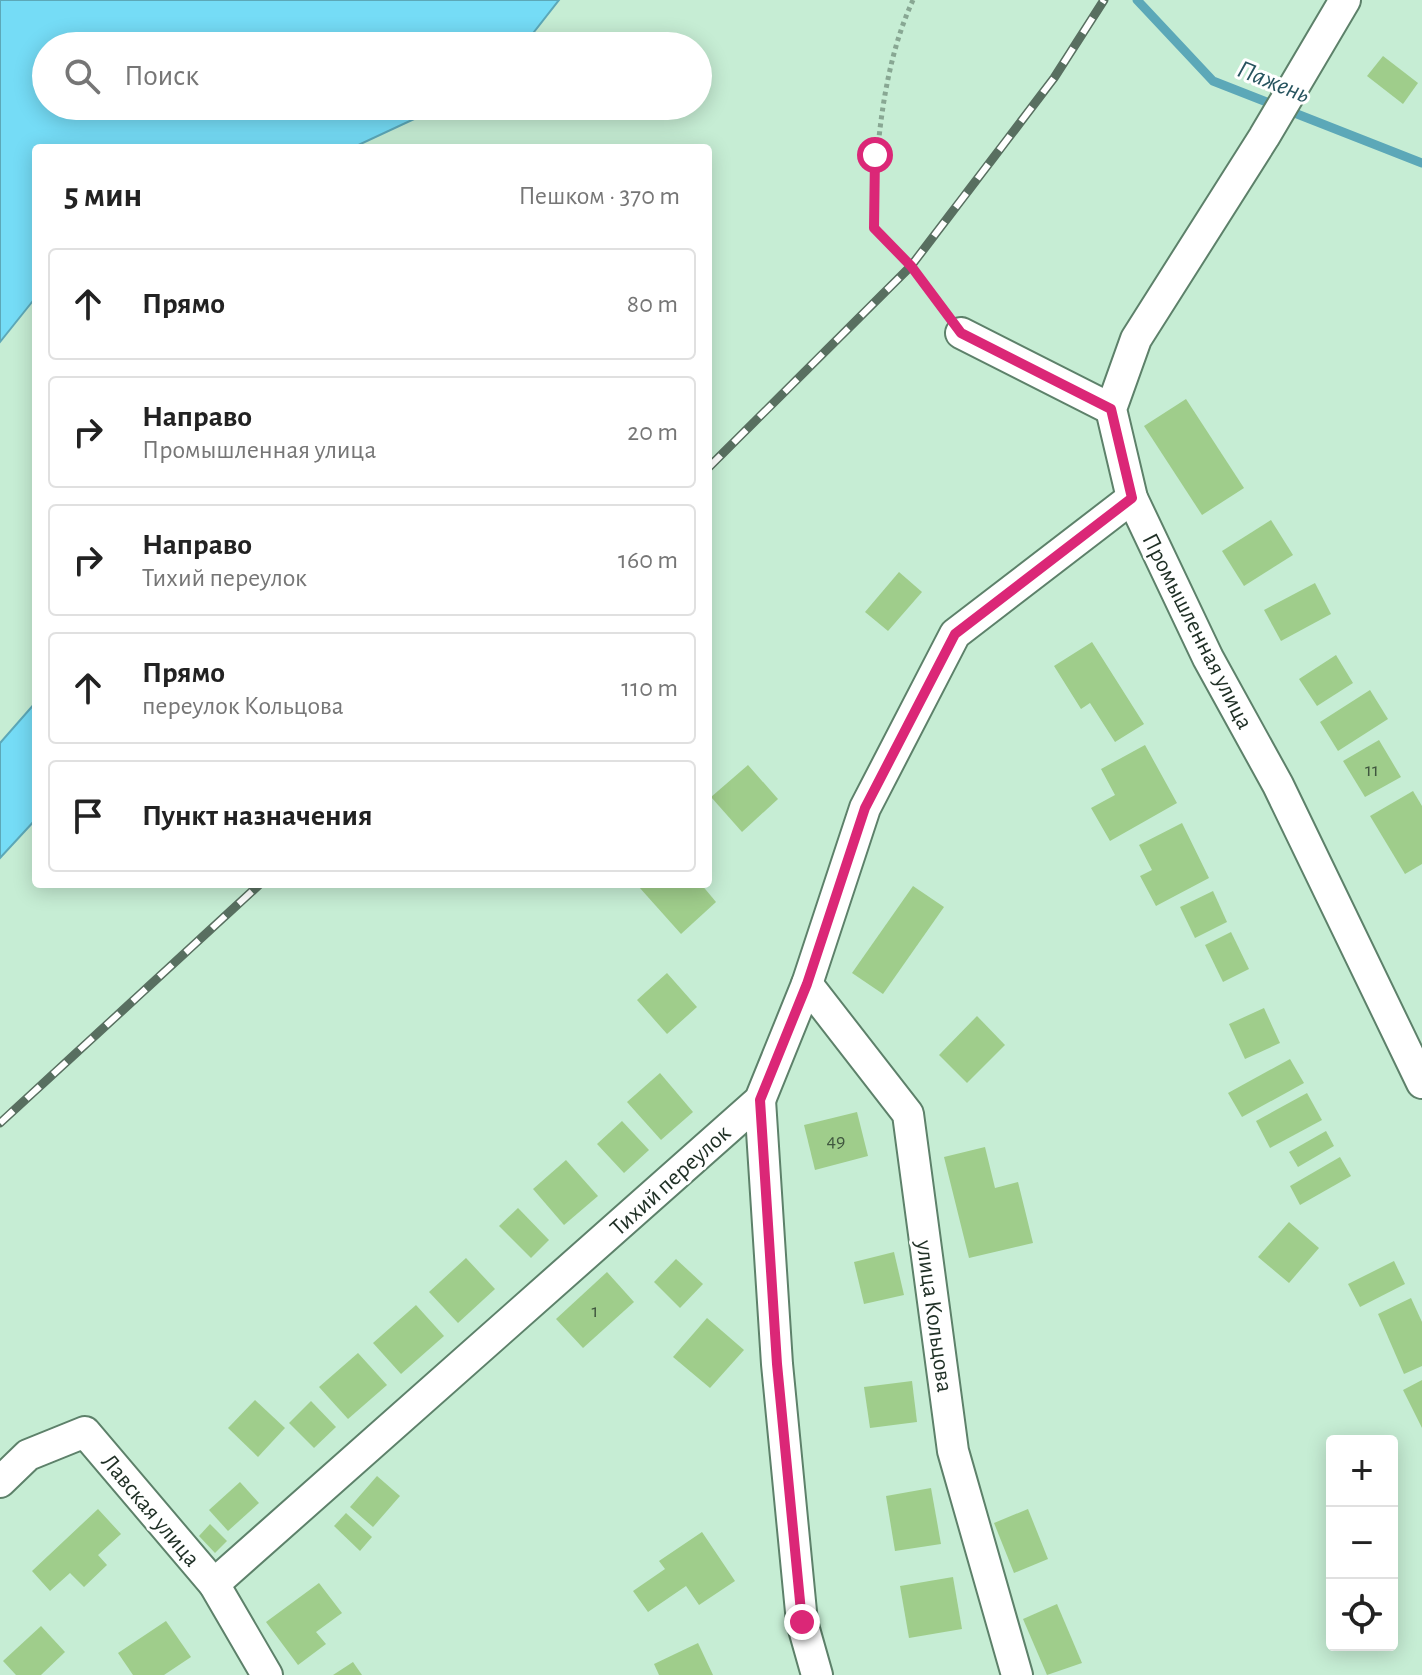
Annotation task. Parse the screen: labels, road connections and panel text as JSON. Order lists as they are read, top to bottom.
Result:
{
  "streets": {
    "street": [
      "Промышленная улица",
      "Тихий переулок",
      "улица Кольцова",
      "Лавская улица"
    ]
  },
  "crossings": [
    ["Промышленная улица", "Тихий переулок"],
    ["Тихий переулок", "улица Кольцова"],
    ["Тихий переулок", "Лавская улица"]
  ],
  "water": ["Пажень"],
  "house_numbers": ["11", "49", "1"],
  "page": {
    "search": "Поиск",
    "heading": ["5 мин", "Пешком · 370 m"],
    "list": [
      ["Прямо", "80 m"],
      ["Направо", "Промышленная улица", "20 m"],
      ["Направо", "Тихий переулок", "160 m"],
      ["Прямо", "переулок Кольцова", "110 m"],
      "Пункт назначения"
    ],
    "map_buttons": ["+", "−"]
  }
}
